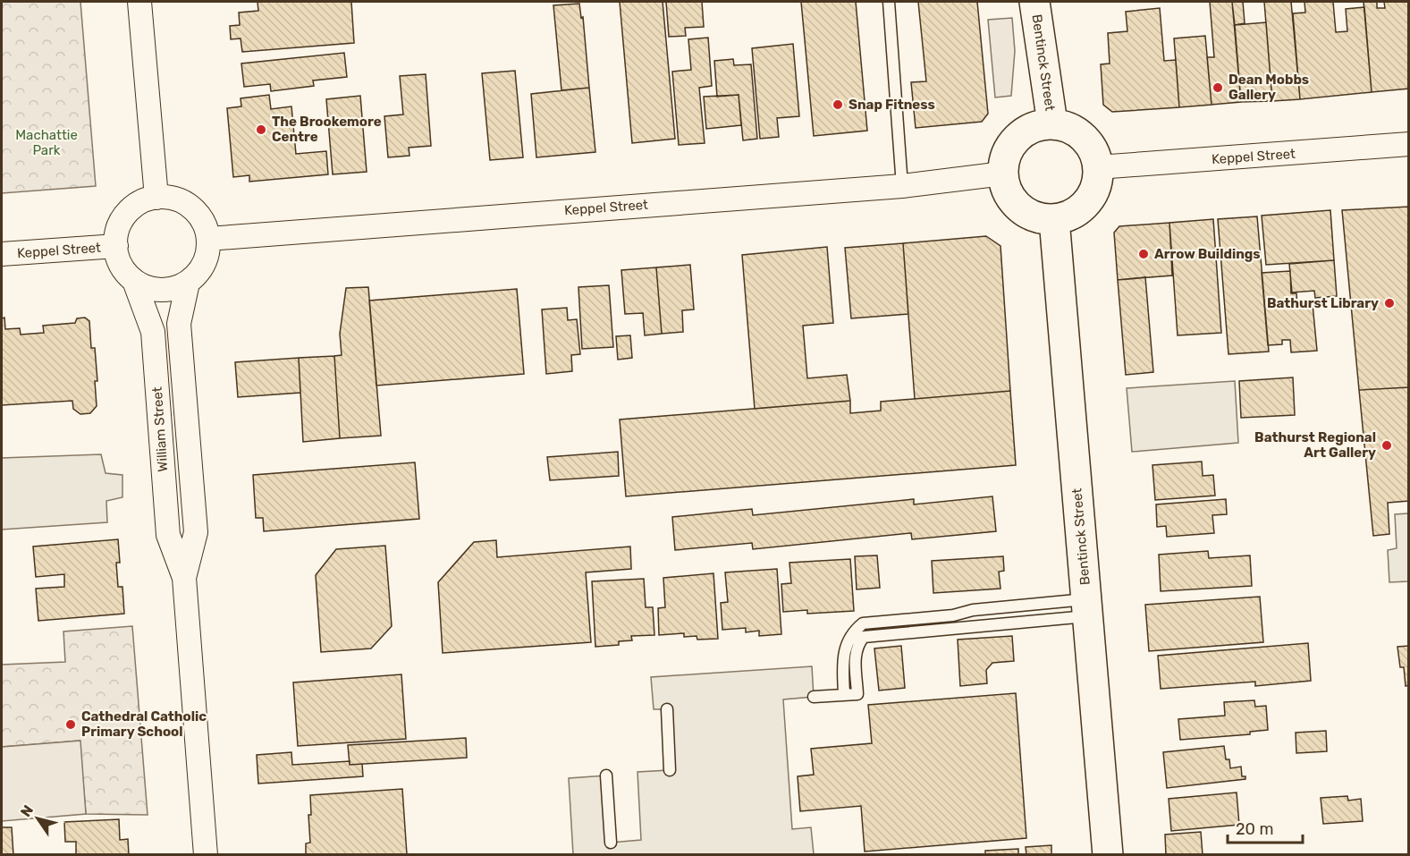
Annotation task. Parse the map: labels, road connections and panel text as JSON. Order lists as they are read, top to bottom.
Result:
{
  "streets": {
    "main road": ["Bentinck Street"],
    "street": ["Keppel Street", "William Street"]
  },
  "crossings": [
    ["Bentinck Street", "Keppel Street"],
    ["Keppel Street", "William Street"]
  ],
  "parks": ["Machattie Park"],
  "places": [
    "Dean Mobbs Gallery",
    "Snap Fitness",
    "The Brookemore Centre",
    "Arrow Buildings",
    "Bathurst Library",
    "Bathurst Regional Art Gallery",
    "Cathedral Catholic Primary School"
  ],
  "scale_bar": "20 m",
  "north": "top left"
}
